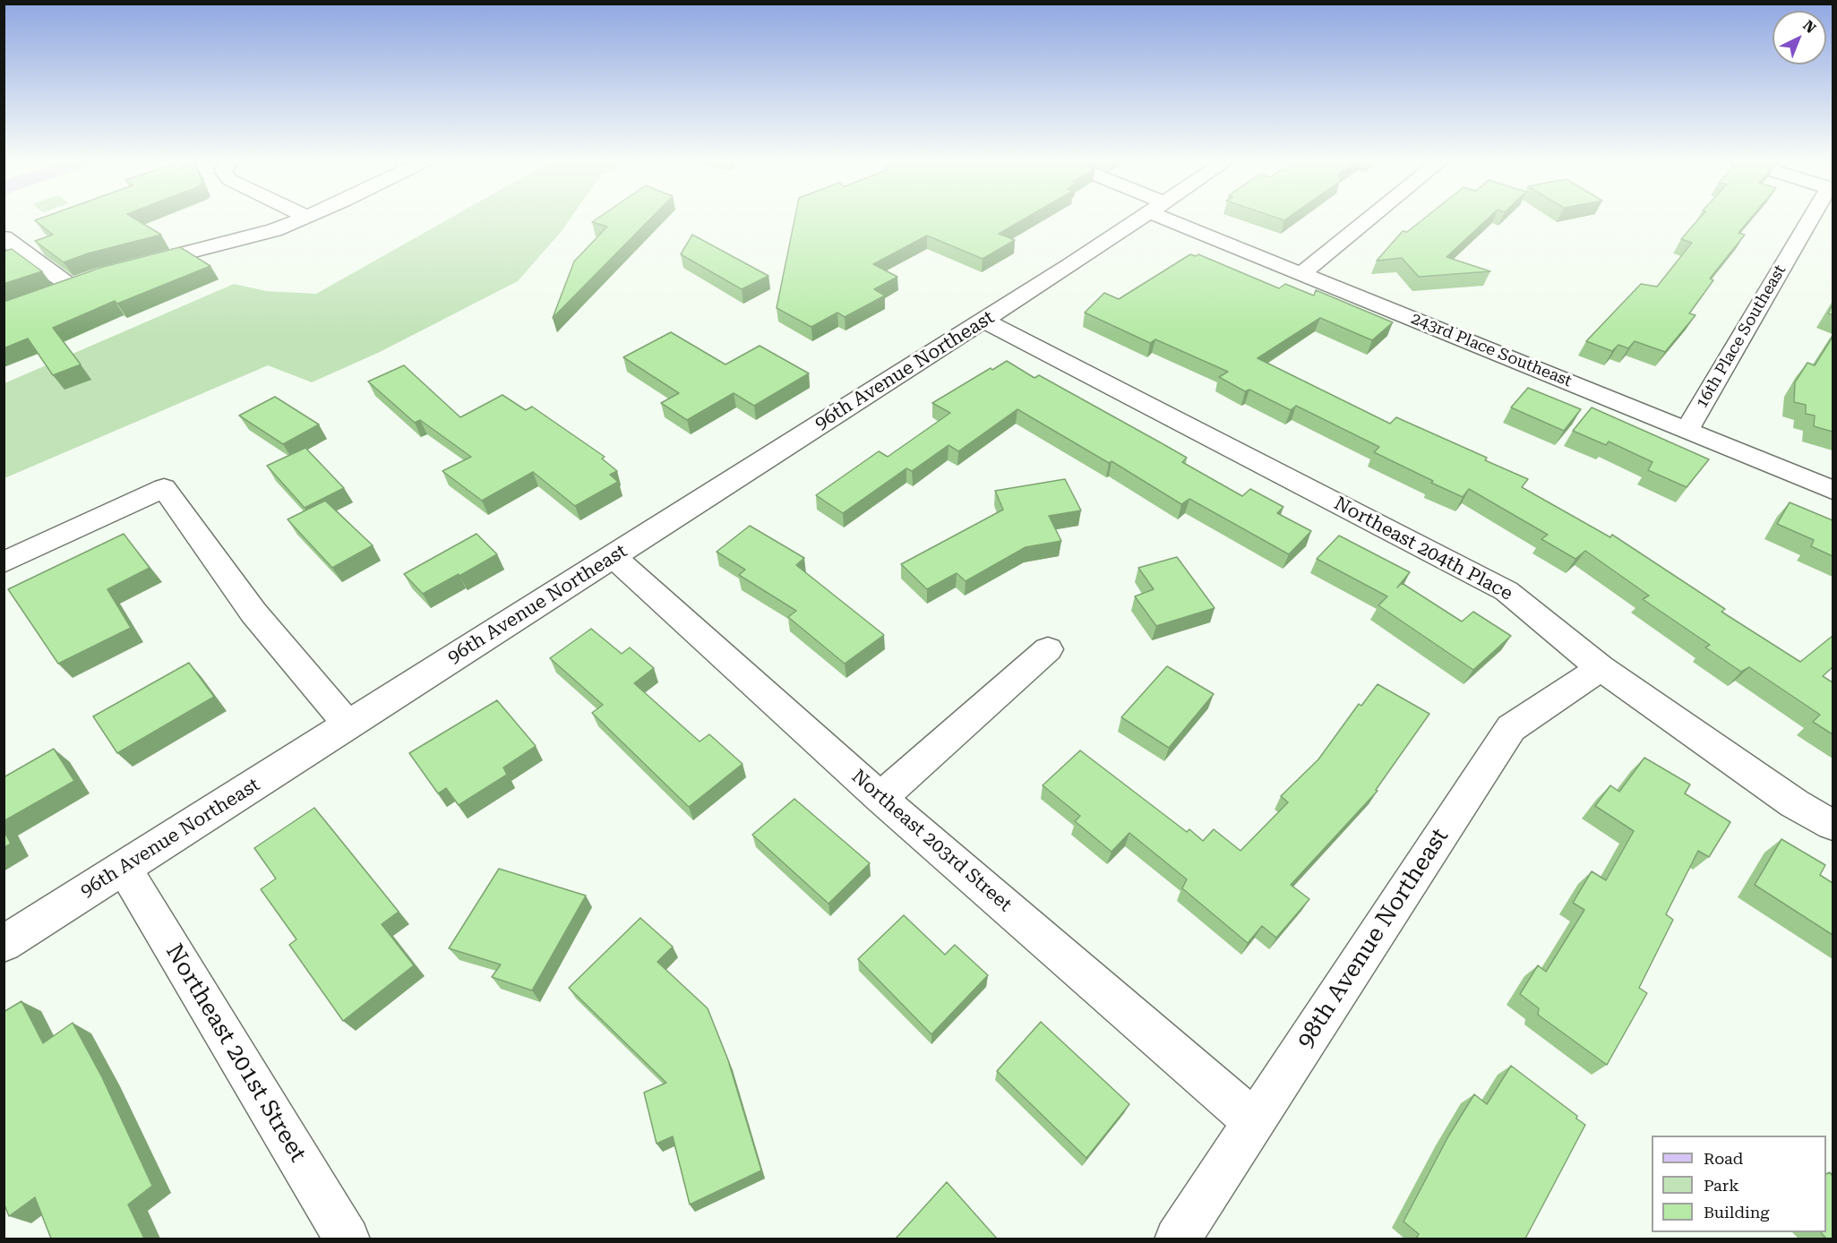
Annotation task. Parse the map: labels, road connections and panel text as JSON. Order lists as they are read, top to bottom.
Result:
{
  "streets": {
    "street": [
      "16th Place Southeast",
      "243rd Place Southeast",
      "96th Avenue Northeast",
      "Northeast 204th Place",
      "Northeast 203rd Street",
      "98th Avenue Northeast",
      "Northeast 201st Street"
    ]
  },
  "crossings": [
    ["16th Place Southeast", "243rd Place Southeast"],
    ["96th Avenue Northeast", "Northeast 204th Place"],
    ["96th Avenue Northeast", "Northeast 203rd Street"],
    ["96th Avenue Northeast", "Northeast 201st Street"],
    ["Northeast 204th Place", "98th Avenue Northeast"],
    ["Northeast 203rd Street", "98th Avenue Northeast"]
  ],
  "legend": ["Road", "Park", "Building"],
  "north": "top right"
}
